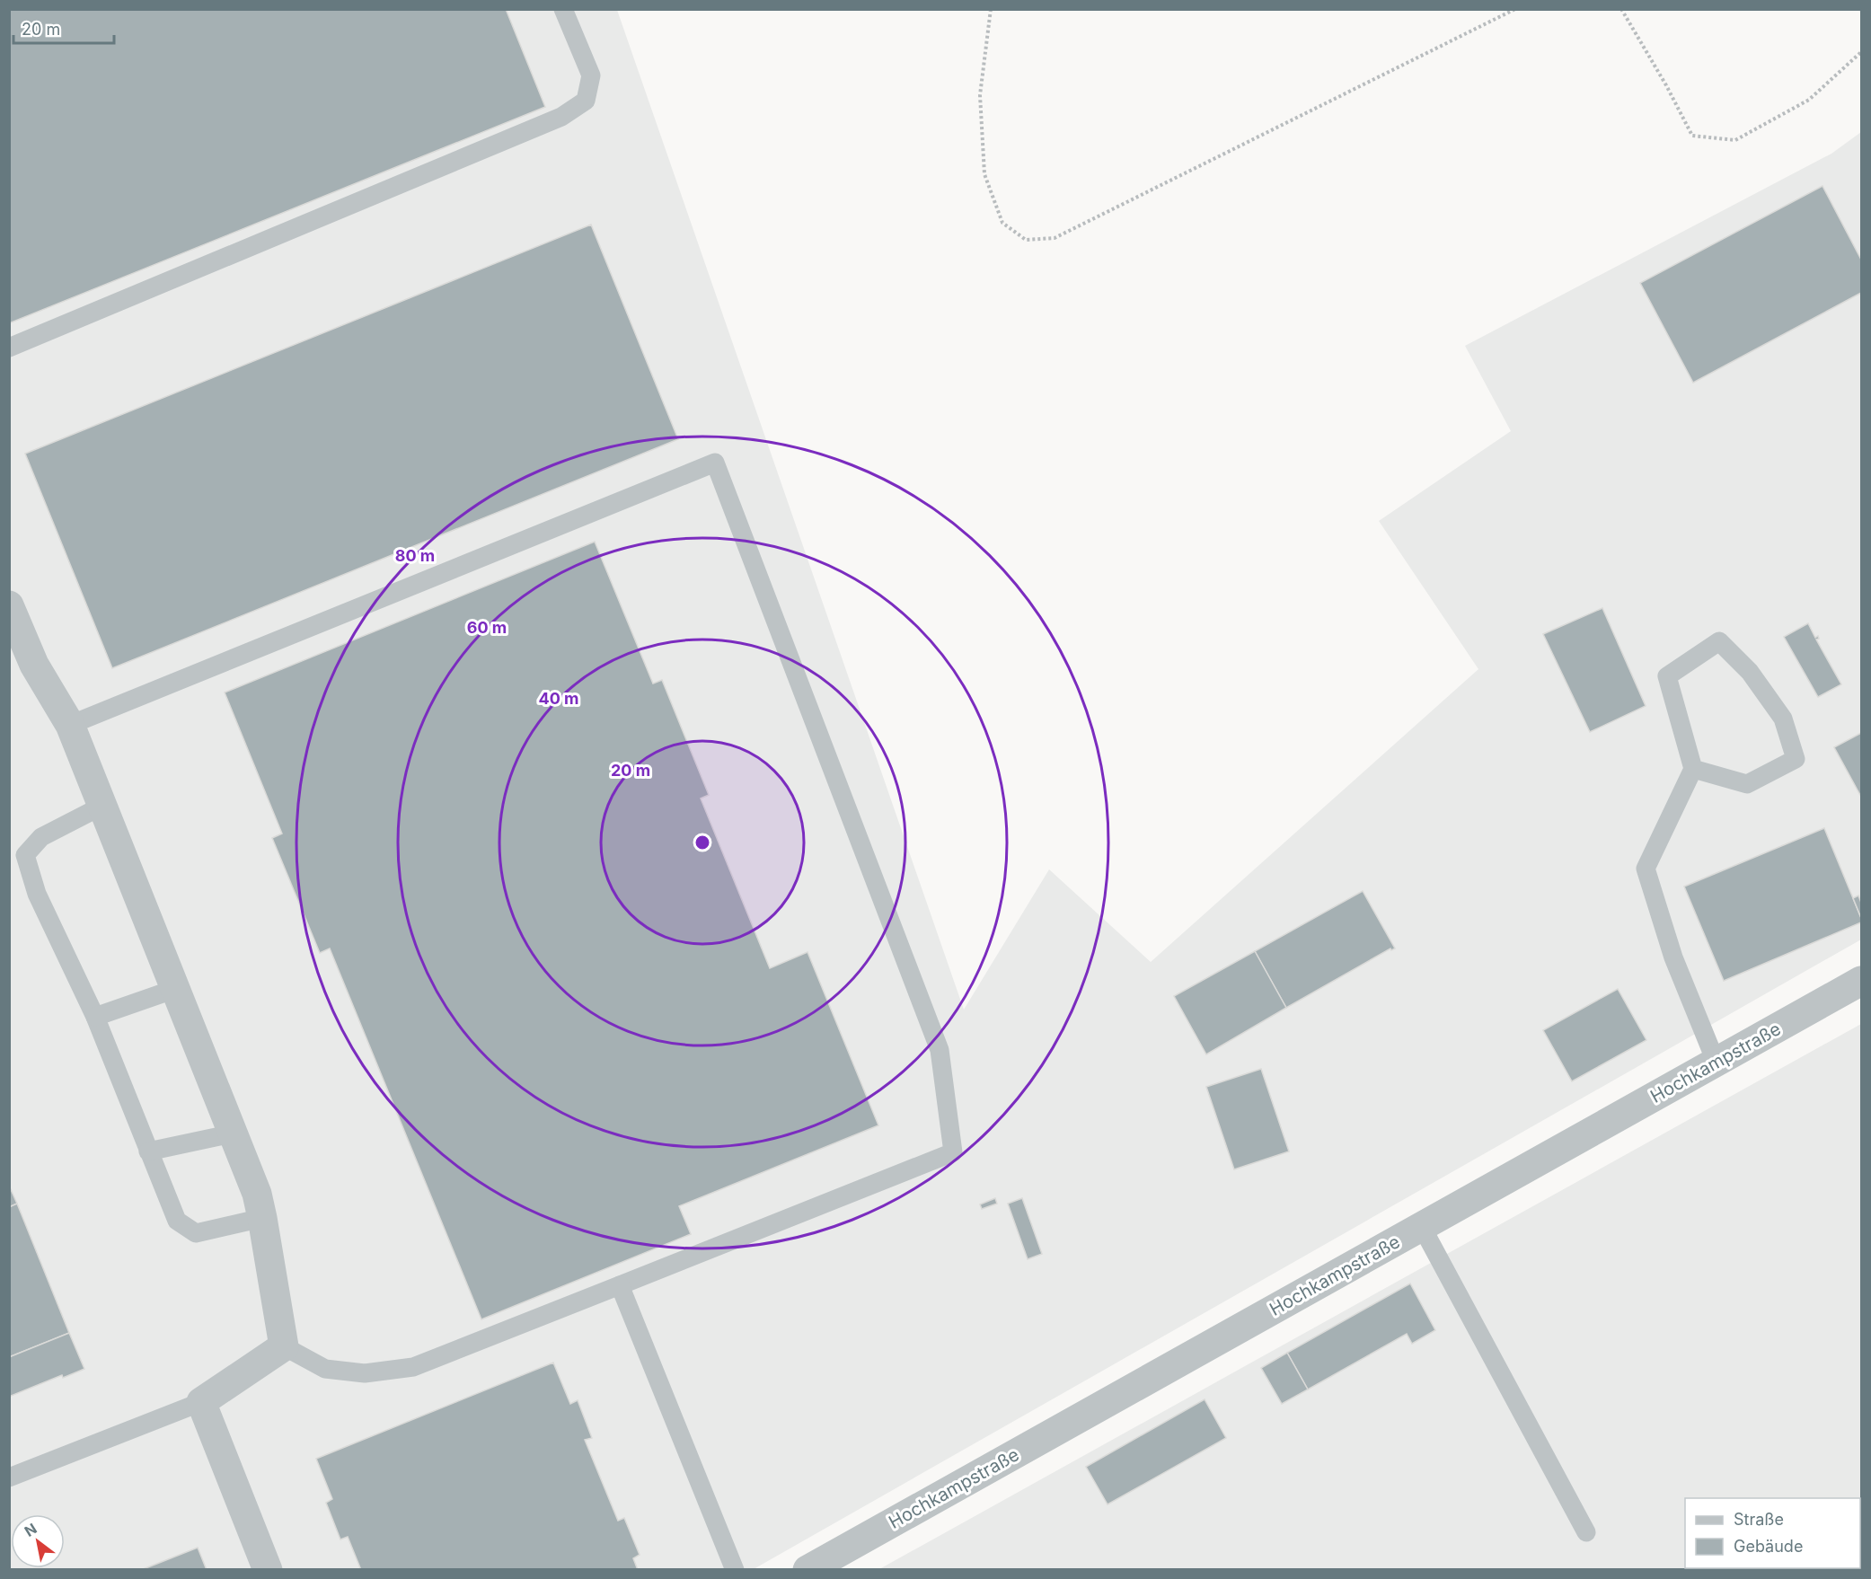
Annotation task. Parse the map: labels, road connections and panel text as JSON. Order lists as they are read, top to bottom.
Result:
{
  "streets": {
    "street": ["Hochkampstraße"]
  },
  "legend": ["Straße", "Gebäude"],
  "scale_bar": "20 m",
  "north": "top left",
  "rings": [
    "80 m",
    "60 m",
    "40 m",
    "20 m"
  ]
}
